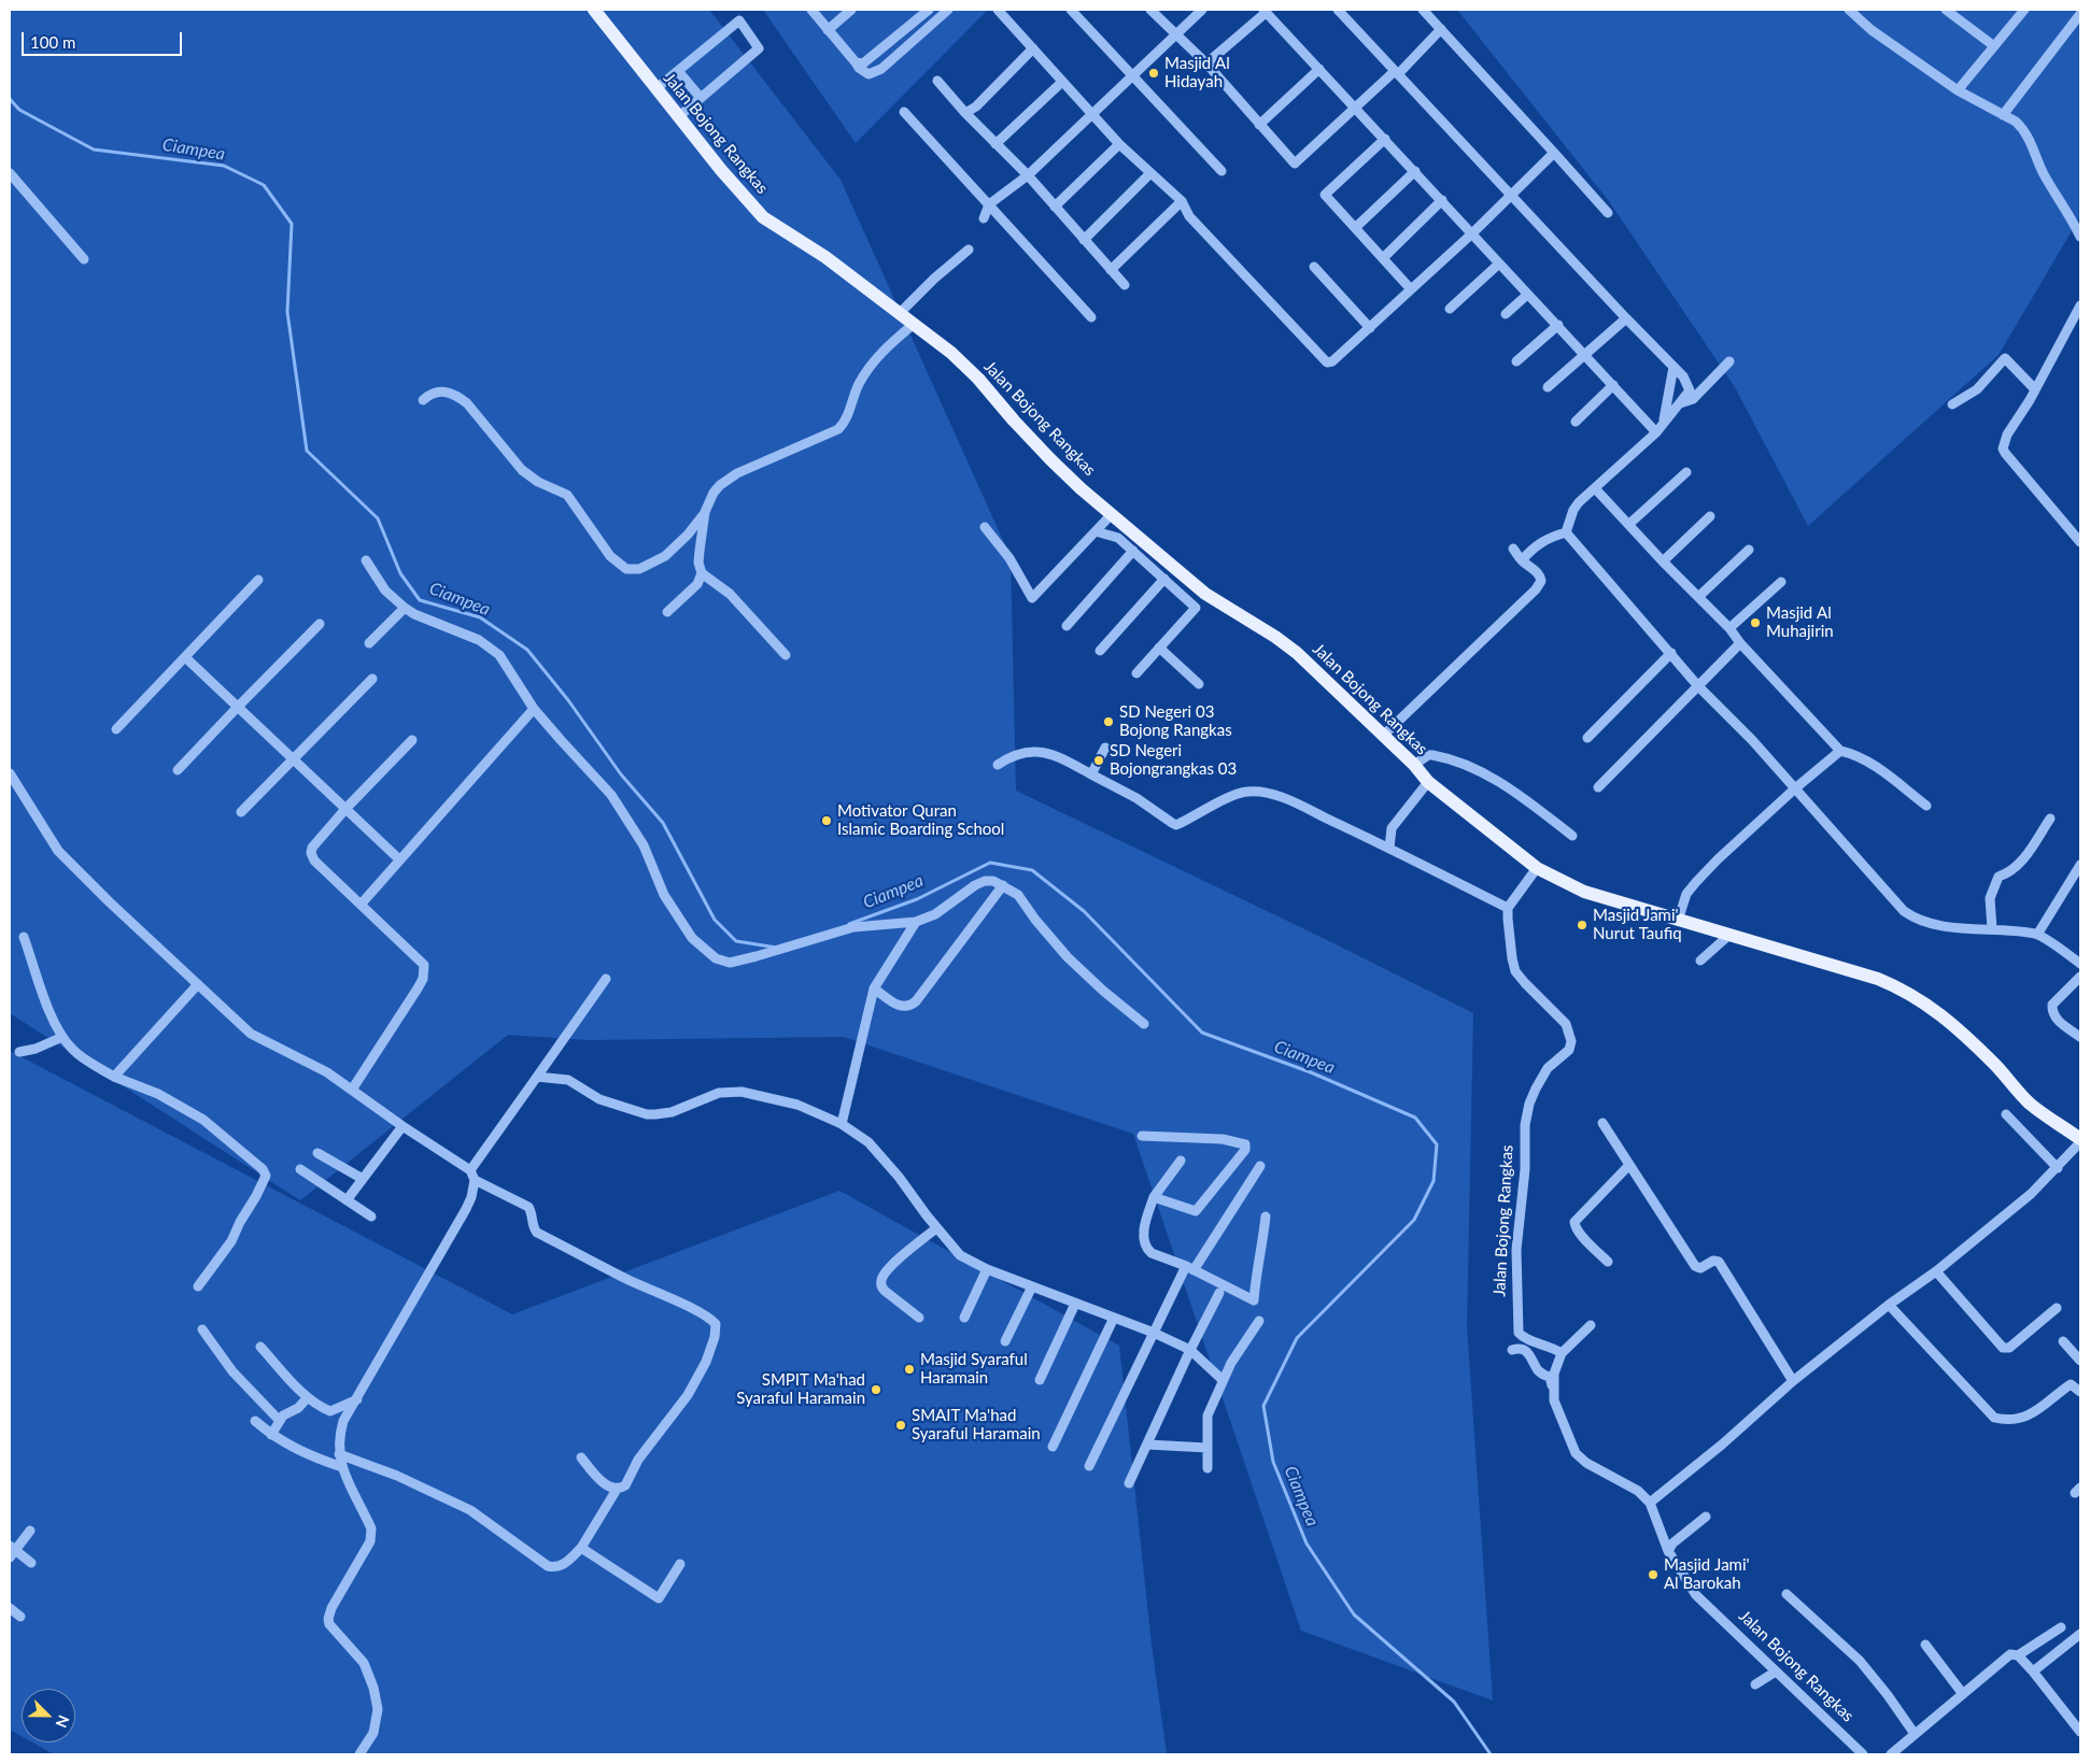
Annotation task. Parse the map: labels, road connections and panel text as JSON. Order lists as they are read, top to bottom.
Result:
{
  "streets": {
    "main road": ["Jalan Bojong Rangkas"]
  },
  "water": ["Ciampea"],
  "places": [
    "Masjid Al Hidayah",
    "Masjid Al Muhajirin",
    "SD Negeri 03 Bojong Rangkas",
    "SD Negeri Bojongrangkas 03",
    "Motivator Quran Islamic Boarding School",
    "Masjid Jami' Nurut Taufiq",
    "Masjid Syaraful Haramain",
    "SMPIT Ma'had Syaraful Haramain",
    "SMAIT Ma'had Syaraful Haramain",
    "Masjid Jami' Al Barokah"
  ],
  "scale_bar": "100 m",
  "north": "bottom right"
}
